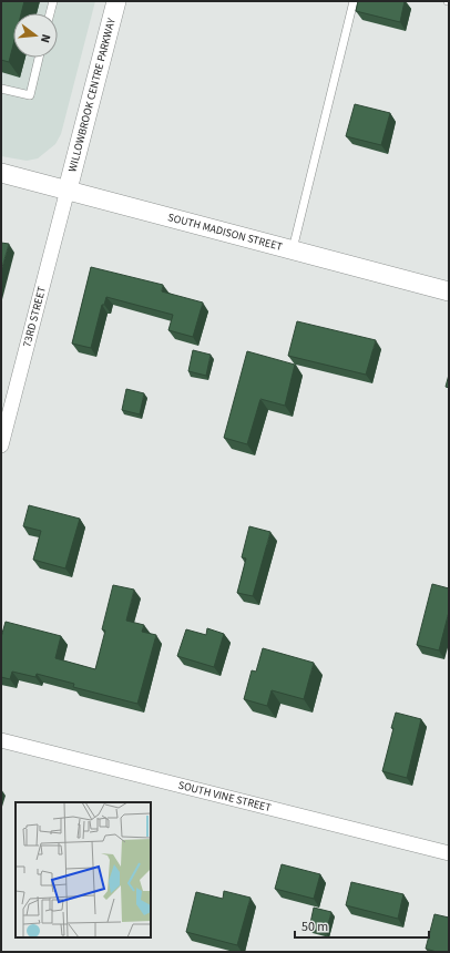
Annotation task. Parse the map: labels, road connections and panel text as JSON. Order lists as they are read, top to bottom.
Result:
{
  "streets": {
    "street": [
      "WILLOWBROOK CENTRE PARKWAY",
      "SOUTH MADISON STREET",
      "73RD STREET",
      "SOUTH VINE STREET"
    ]
  },
  "crossings": [
    ["WILLOWBROOK CENTRE PARKWAY", "SOUTH MADISON STREET"],
    ["WILLOWBROOK CENTRE PARKWAY", "73RD STREET"],
    ["SOUTH MADISON STREET", "73RD STREET"]
  ],
  "scale_bar": "50 m",
  "north": "right"
}
